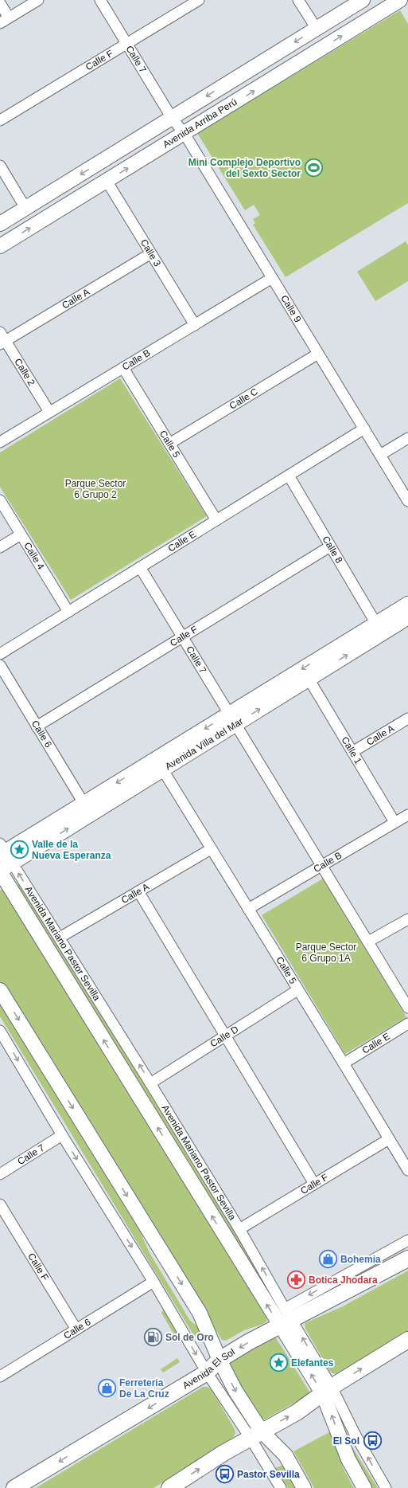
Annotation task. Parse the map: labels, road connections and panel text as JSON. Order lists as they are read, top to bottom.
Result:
{
  "streets": {
    "main road": ["Avenida El Sol"],
    "street": [
      "Calle 7",
      "Calle F",
      "Avenida Arriba Perú",
      "Calle 3",
      "Calle A",
      "Calle 9",
      "Calle B",
      "Calle 2",
      "Calle C",
      "Calle 5",
      "Calle E",
      "Calle 8",
      "Calle 4",
      "Calle 6",
      "Avenida Villa del Mar",
      "Calle 1",
      "Avenida Mariano Pastor Sevilla",
      "Calle D"
    ]
  },
  "crossings": [
    ["Calle 7", "Calle F"],
    ["Calle 7", "Avenida Arriba Perú"],
    ["Calle 7", "Calle 9"],
    ["Calle 7", "Calle E"],
    ["Calle 7", "Avenida Villa del Mar"],
    ["Calle F", "Calle 5"],
    ["Calle F", "Calle 8"],
    ["Calle F", "Calle 6"],
    ["Calle F", "Avenida Mariano Pastor Sevilla"],
    ["Avenida Arriba Perú", "Calle 3"],
    ["Avenida Arriba Perú", "Calle 9"],
    ["Calle 3", "Calle A"],
    ["Calle 3", "Calle B"],
    ["Calle A", "Calle 2"],
    ["Calle A", "Calle 5"],
    ["Calle A", "Calle 1"],
    ["Calle A", "Avenida Mariano Pastor Sevilla"],
    ["Calle 9", "Calle B"],
    ["Calle 9", "Calle C"],
    ["Calle 9", "Calle E"],
    ["Calle B", "Calle 2"],
    ["Calle B", "Calle 5"],
    ["Calle B", "Calle 1"],
    ["Calle C", "Calle 5"],
    ["Calle 5", "Calle E"],
    ["Calle 5", "Avenida Villa del Mar"],
    ["Calle 5", "Calle D"],
    ["Calle E", "Calle 8"],
    ["Calle E", "Calle 4"],
    ["Calle 8", "Avenida Villa del Mar"],
    ["Calle 6", "Avenida Villa del Mar"],
    ["Avenida Villa del Mar", "Calle 1"],
    ["Avenida Villa del Mar", "Avenida Mariano Pastor Sevilla"],
    ["Avenida Mariano Pastor Sevilla", "Calle D"],
    ["Avenida Mariano Pastor Sevilla", "Avenida El Sol"]
  ],
  "one_way": ["Avenida El Sol"],
  "parks": ["Parque Sector 6 Grupo 2", "Parque Sector 6 Grupo 1A"],
  "places": {
    "sports": ["Mini Complejo Deportivo del Sexto Sector"],
    "place": ["Valle de la Nueva Esperanza", "Elefantes"],
    "shop": ["Bohemia", "Ferreteria De La Cruz"],
    "pharmacy": ["Botica Jhodara"],
    "fuel station": ["Sol de Oro"],
    "bus stop": ["El Sol", "Pastor Sevilla"]
  }
}
